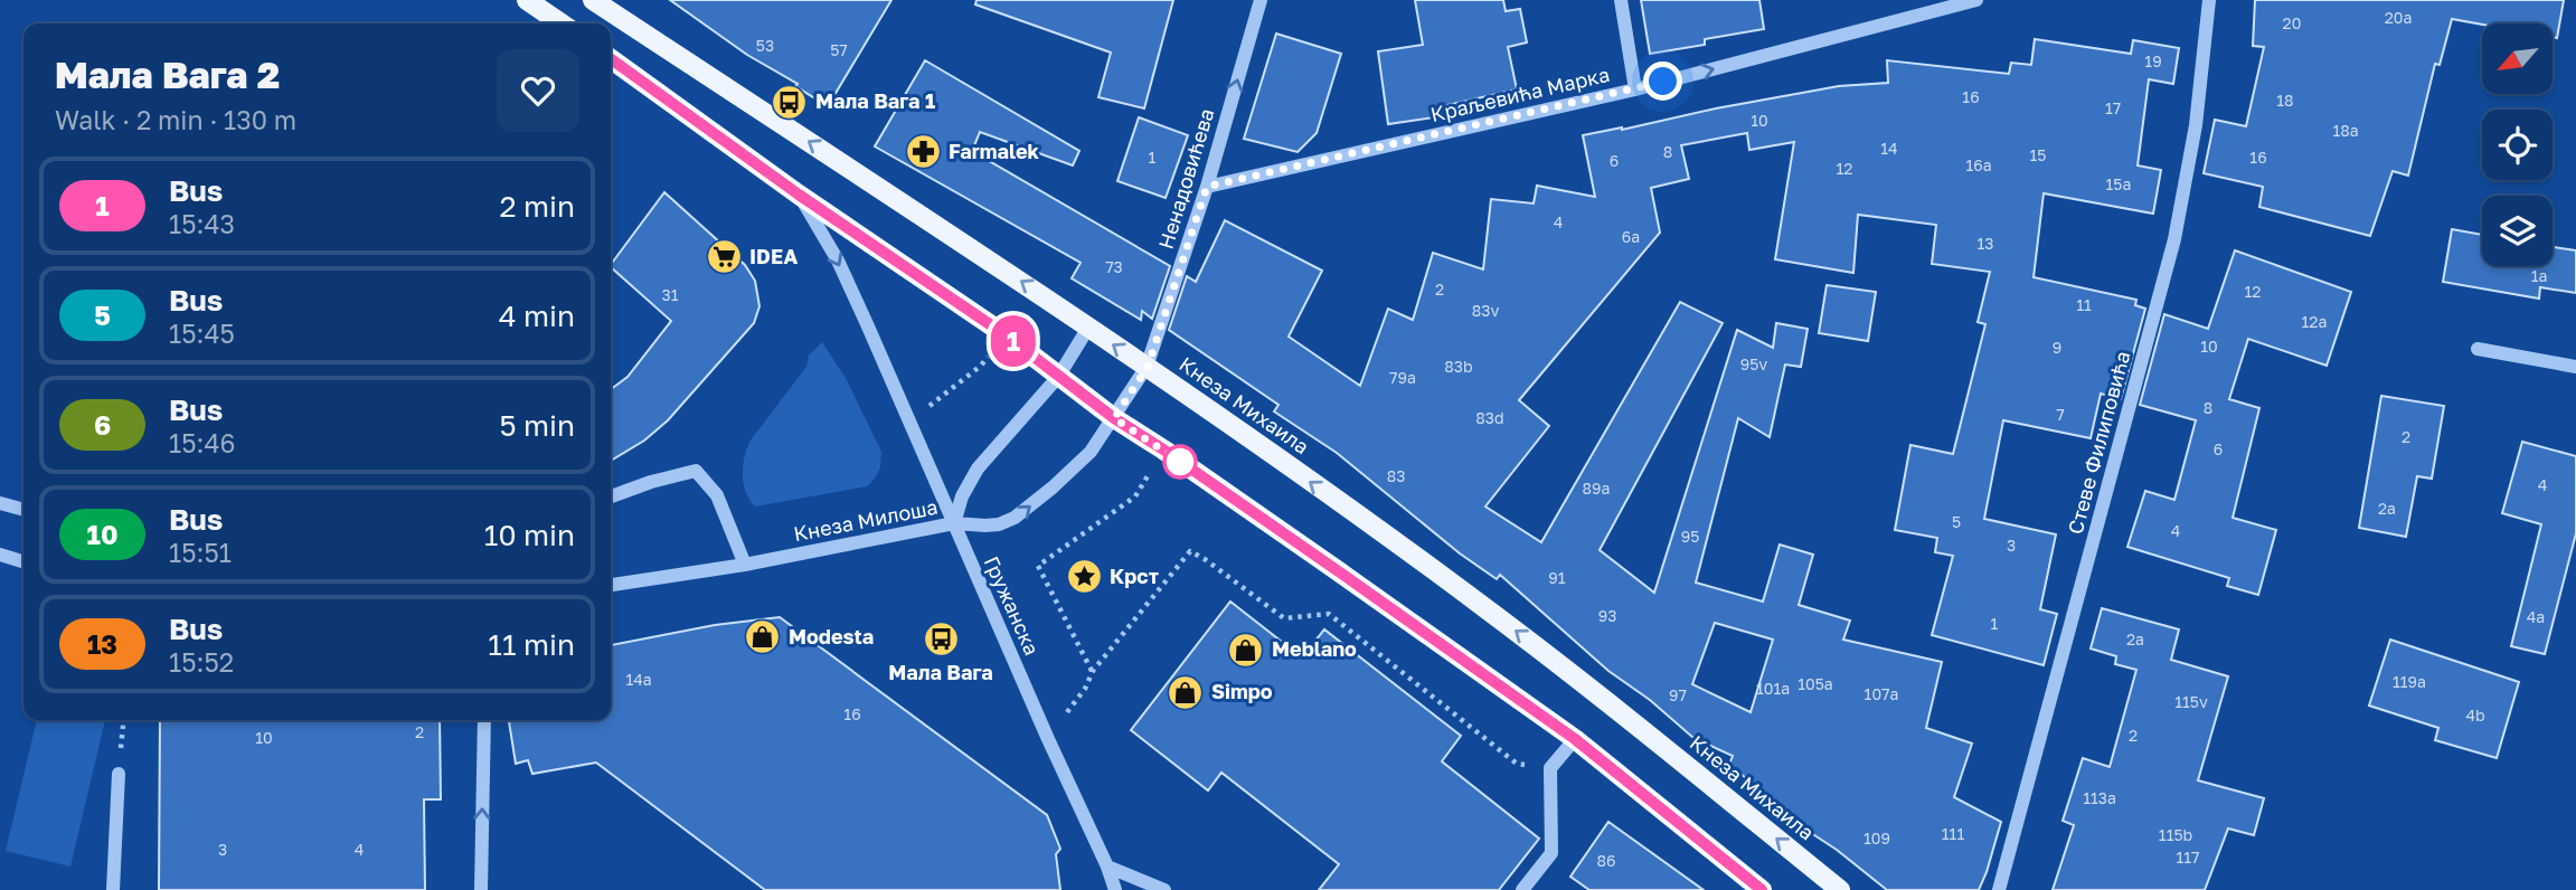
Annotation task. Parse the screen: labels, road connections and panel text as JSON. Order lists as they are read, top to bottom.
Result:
{
  "streets": {
    "main road": ["Кнеза Михаила"],
    "street": [
      "Краљевића Марка",
      "Ненадовићева",
      "Стеве Филиповића",
      "Кнеза Милоша",
      "Гружанска"
    ]
  },
  "crossings": [
    ["Краљевића Марка", "Ненадовићева"],
    ["Ненадовићева", "Кнеза Михаила"],
    ["Ненадовићева", "Гружанска"],
    ["Кнеза Михаила", "Кнеза Милоша"],
    ["Кнеза Милоша", "Гружанска"]
  ],
  "one_way": ["Краљевића Марка", "Ненадовићева"],
  "places": {
    "bus stop": ["Мала Вага 1", "Мала Вага"],
    "pharmacy": ["Farmalek"],
    "supermarket": ["IDEA"],
    "place": ["Крст"],
    "shop": ["Modesta", "Meblano", "Simpo"]
  },
  "lines": ["bus line 1"],
  "house_numbers": [
    "20a",
    "20",
    "53",
    "57",
    "19",
    "16",
    "18",
    "17",
    "10",
    "18a",
    "14",
    "8",
    "15",
    "1",
    "16",
    "6",
    "16a",
    "12",
    "15a",
    "4",
    "6a",
    "13",
    "73",
    "1a",
    "2",
    "12",
    "31",
    "11",
    "83v",
    "12a",
    "10",
    "9",
    "95v",
    "83b",
    "79a",
    "8",
    "7",
    "83d",
    "2",
    "6",
    "83",
    "4",
    "89a",
    "2a",
    "5",
    "4",
    "95",
    "3",
    "91",
    "93",
    "4a",
    "1",
    "2a",
    "14a",
    "119a",
    "105a",
    "101a",
    "107a",
    "97",
    "115v",
    "16",
    "4b",
    "2",
    "2",
    "10",
    "113a",
    "111",
    "115b",
    "109",
    "3",
    "4",
    "117",
    "86"
  ],
  "north": "bottom left",
  "page": {
    "on_map": "1",
    "heading": ["Мала Вага 2", "Walk · 2 min · 130 m"],
    "list": [
      {
        "mark": "1",
        "name": "Bus",
        "note": "15:43",
        "value": "2 min"
      },
      {
        "mark": "5",
        "name": "Bus",
        "note": "15:45",
        "value": "4 min"
      },
      {
        "mark": "6",
        "name": "Bus",
        "note": "15:46",
        "value": "5 min"
      },
      {
        "mark": "10",
        "name": "Bus",
        "note": "15:51",
        "value": "10 min"
      },
      {
        "mark": "13",
        "name": "Bus",
        "note": "15:52",
        "value": "11 min"
      }
    ]
  }
}
